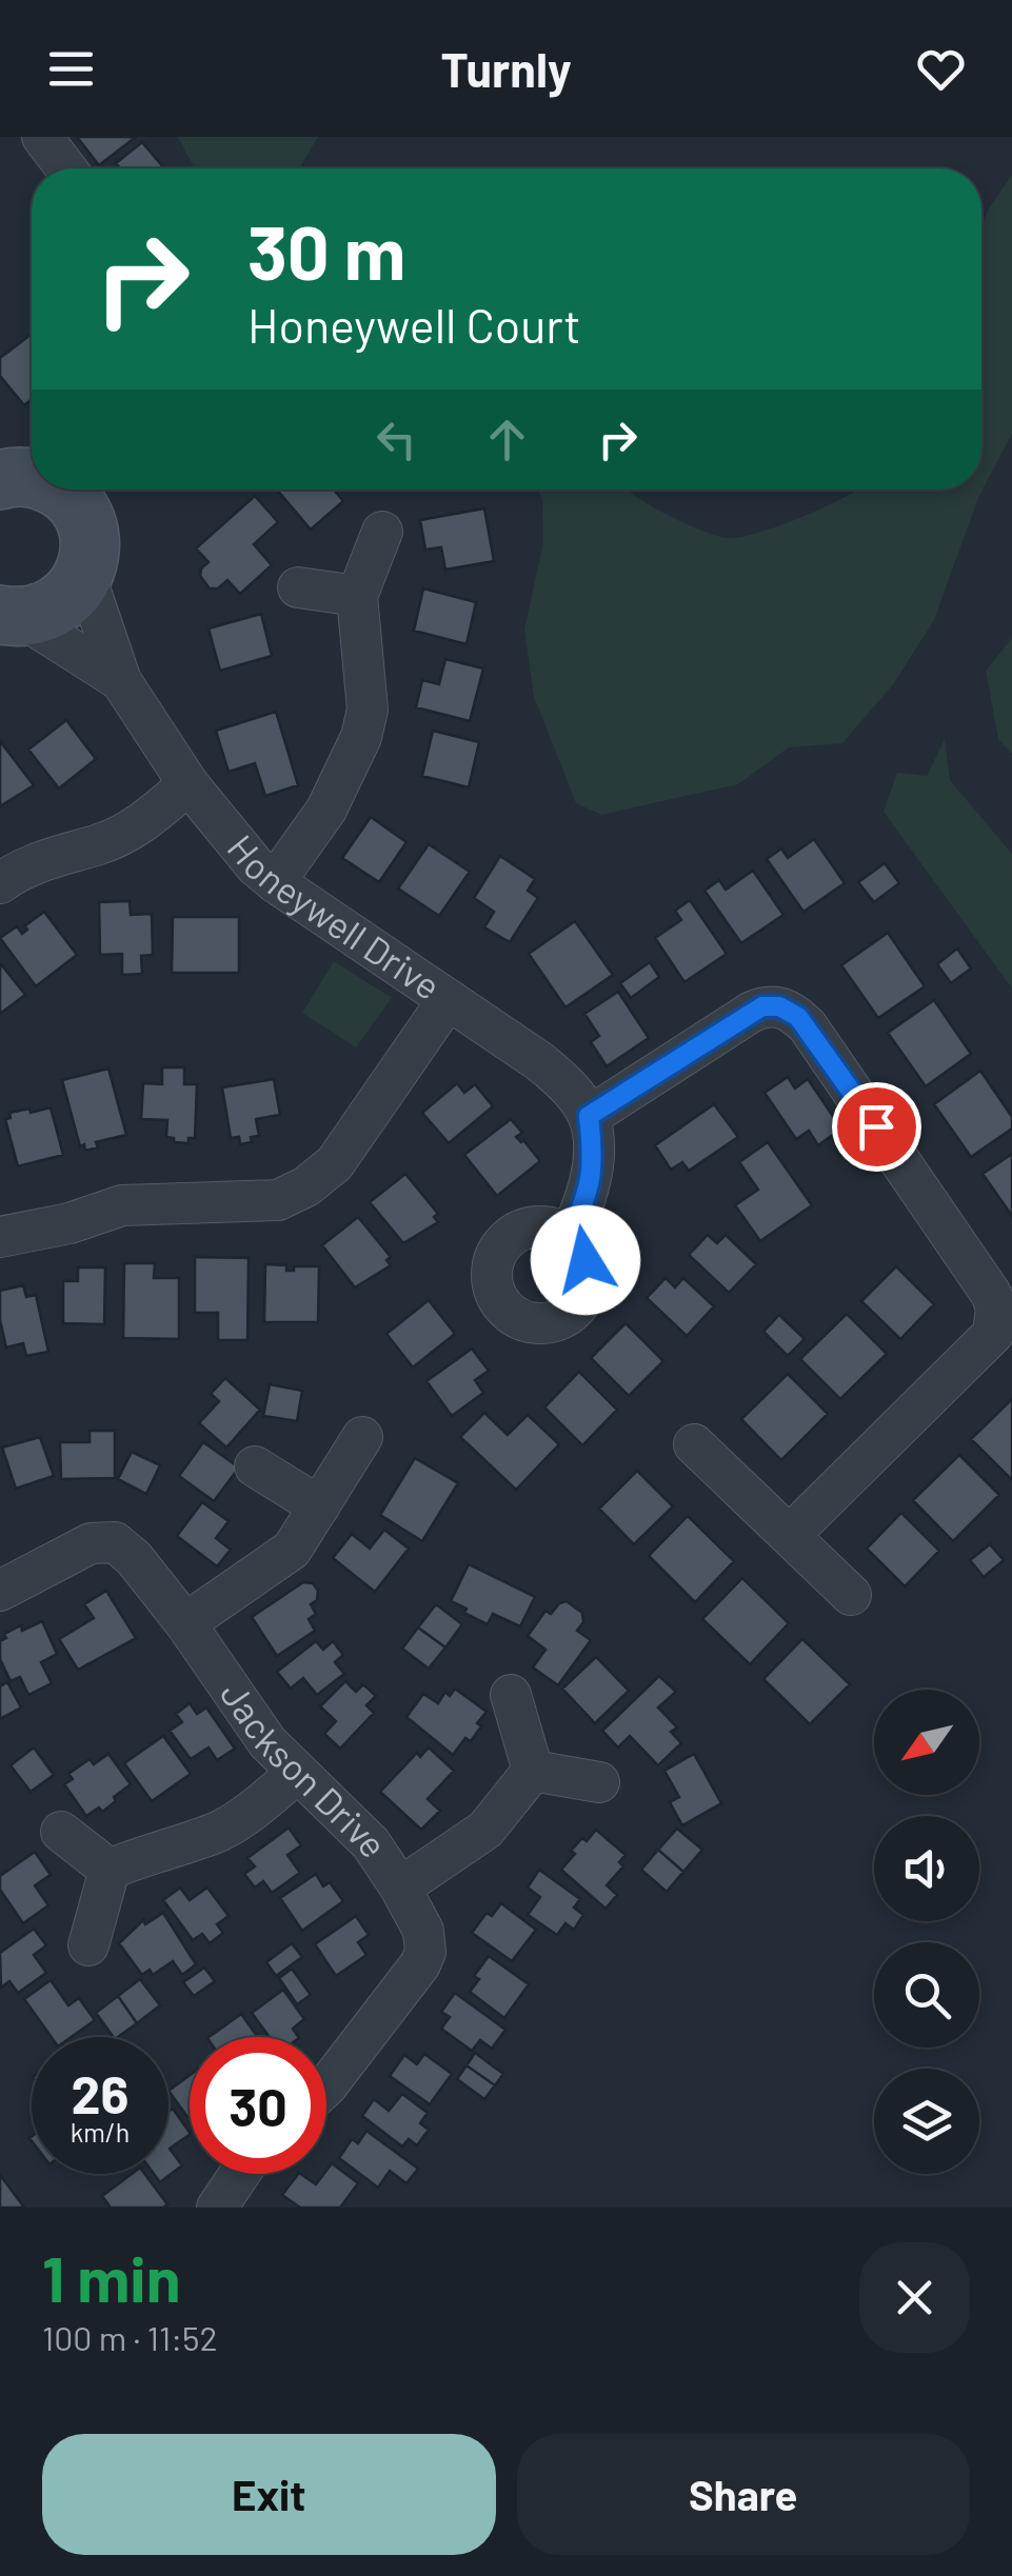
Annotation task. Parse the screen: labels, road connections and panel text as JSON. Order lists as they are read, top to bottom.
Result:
{
  "streets": {
    "street": ["Honeywell Drive", "Jackson Drive"]
  },
  "north": "bottom left",
  "page": {
    "header": "Turnly",
    "turn": ["30 m", "Honeywell Court"],
    "speed": "26 km/h",
    "limit": "30",
    "heading": ["1 min", "100 m · 11:52"],
    "buttons": ["Exit", "Share"]
  }
}
